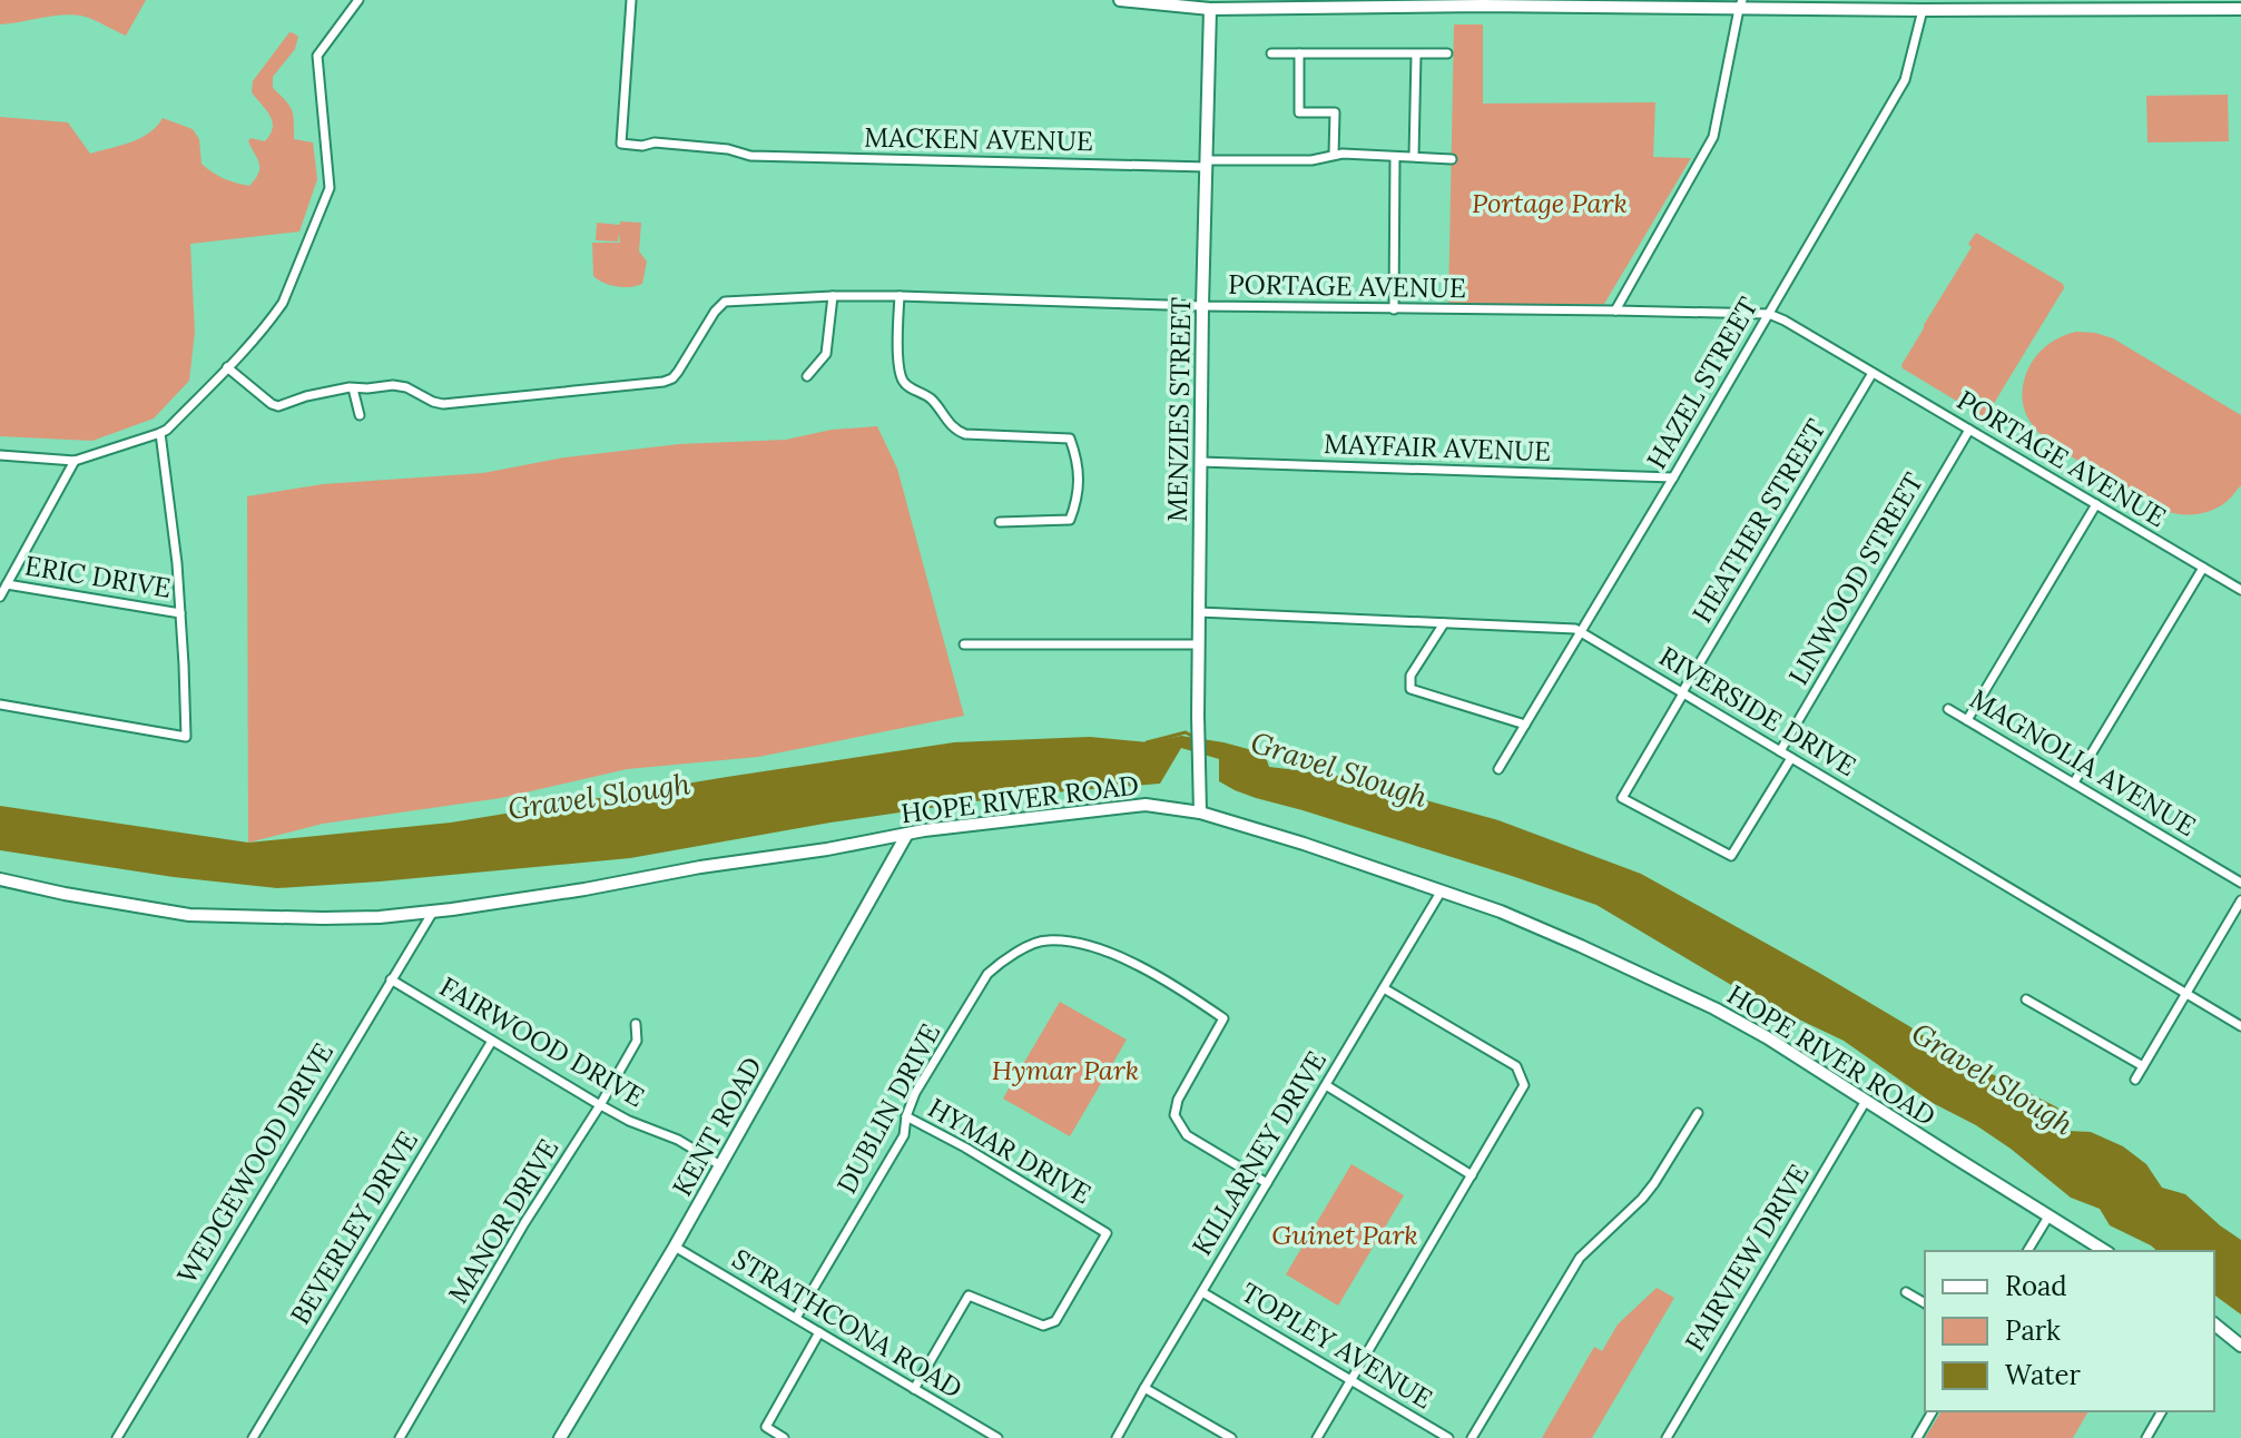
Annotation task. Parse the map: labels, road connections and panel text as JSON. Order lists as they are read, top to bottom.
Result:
{
  "streets": {
    "street": [
      "MACKEN AVENUE",
      "PORTAGE AVENUE",
      "HAZEL STREET",
      "MENZIES STREET",
      "MAYFAIR AVENUE",
      "HEATHER STREET",
      "ERIC DRIVE",
      "LINWOOD STREET",
      "RIVERSIDE DRIVE",
      "MAGNOLIA AVENUE",
      "HOPE RIVER ROAD",
      "FAIRWOOD DRIVE",
      "DUBLIN DRIVE",
      "KENT ROAD",
      "HYMAR DRIVE",
      "KILLARNEY DRIVE",
      "WEDGEWOOD DRIVE",
      "MANOR DRIVE",
      "BEVERLEY DRIVE",
      "FAIRVIEW DRIVE",
      "STRATHCONA ROAD",
      "TOPLEY AVENUE"
    ]
  },
  "crossings": [
    ["MACKEN AVENUE", "MENZIES STREET"],
    ["PORTAGE AVENUE", "HAZEL STREET"],
    ["PORTAGE AVENUE", "MENZIES STREET"],
    ["PORTAGE AVENUE", "HEATHER STREET"],
    ["PORTAGE AVENUE", "LINWOOD STREET"],
    ["HAZEL STREET", "MAYFAIR AVENUE"],
    ["HAZEL STREET", "RIVERSIDE DRIVE"],
    ["MENZIES STREET", "MAYFAIR AVENUE"],
    ["MENZIES STREET", "RIVERSIDE DRIVE"],
    ["MENZIES STREET", "HOPE RIVER ROAD"],
    ["HEATHER STREET", "RIVERSIDE DRIVE"],
    ["LINWOOD STREET", "RIVERSIDE DRIVE"],
    ["HOPE RIVER ROAD", "KENT ROAD"],
    ["HOPE RIVER ROAD", "KILLARNEY DRIVE"],
    ["HOPE RIVER ROAD", "WEDGEWOOD DRIVE"],
    ["HOPE RIVER ROAD", "FAIRVIEW DRIVE"],
    ["FAIRWOOD DRIVE", "KENT ROAD"],
    ["FAIRWOOD DRIVE", "WEDGEWOOD DRIVE"],
    ["FAIRWOOD DRIVE", "MANOR DRIVE"],
    ["FAIRWOOD DRIVE", "BEVERLEY DRIVE"],
    ["DUBLIN DRIVE", "HYMAR DRIVE"],
    ["DUBLIN DRIVE", "KILLARNEY DRIVE"],
    ["DUBLIN DRIVE", "STRATHCONA ROAD"],
    ["KENT ROAD", "STRATHCONA ROAD"],
    ["HYMAR DRIVE", "STRATHCONA ROAD"],
    ["KILLARNEY DRIVE", "TOPLEY AVENUE"]
  ],
  "water": ["Gravel Slough"],
  "parks": ["Portage Park", "Hymar Park", "Guinet Park"],
  "legend": ["Road", "Park", "Water"]
}
